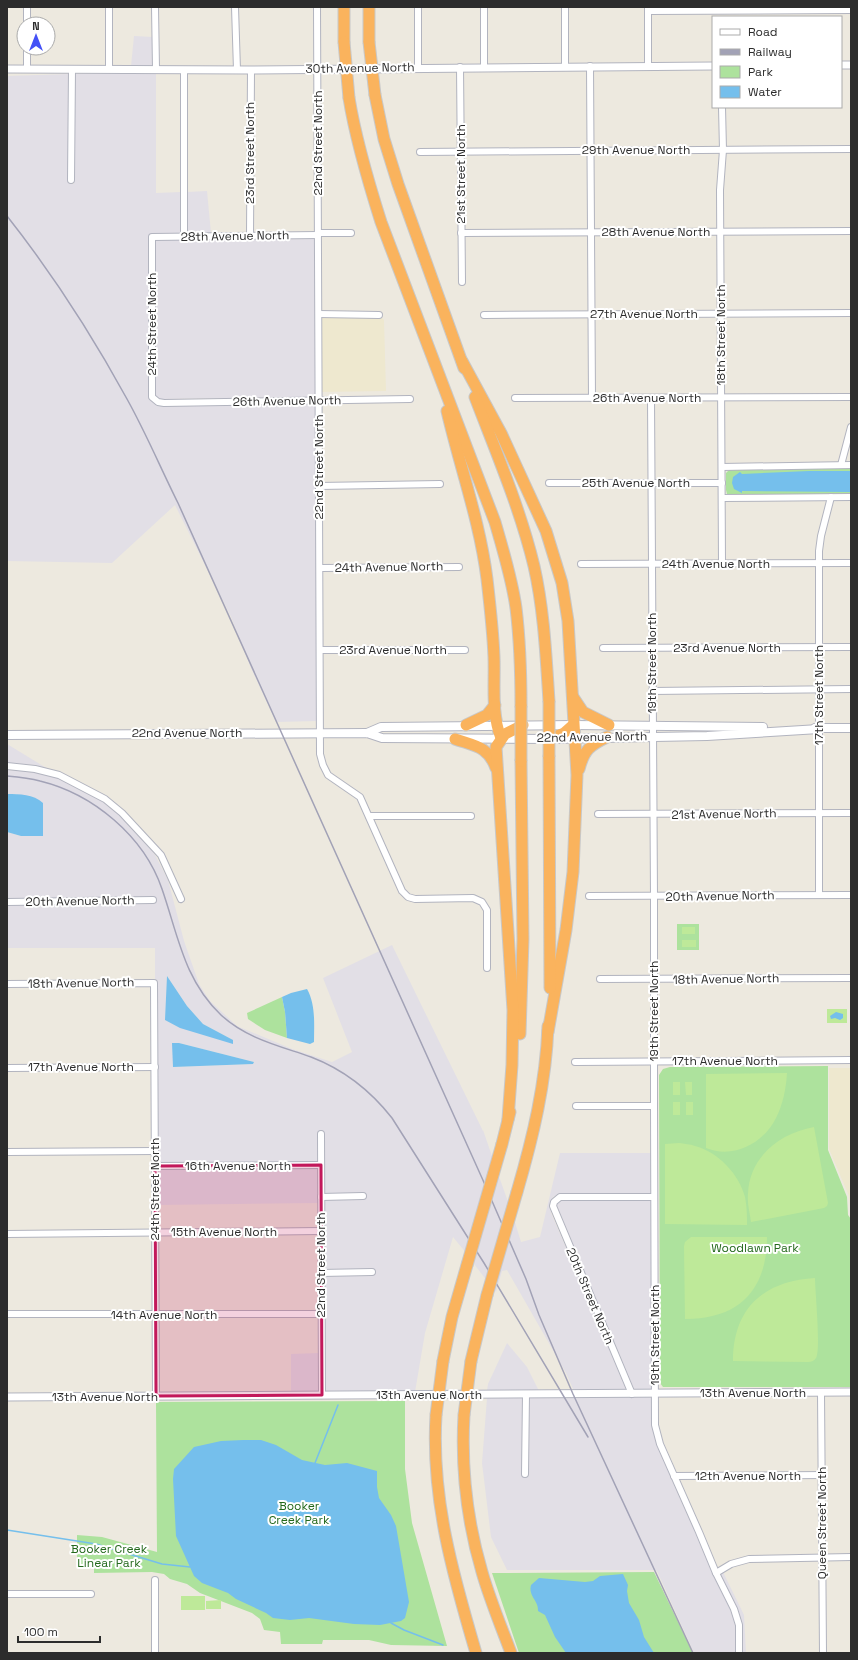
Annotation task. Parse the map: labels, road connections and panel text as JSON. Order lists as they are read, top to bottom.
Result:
{
  "streets": {
    "main road": ["22nd Avenue North"],
    "street": [
      "30th Avenue North",
      "22nd Street North",
      "29th Avenue North",
      "23rd Street North",
      "21st Street North",
      "28th Avenue North",
      "27th Avenue North",
      "24th Street North",
      "18th Street North",
      "26th Avenue North",
      "25th Avenue North",
      "24th Avenue North",
      "23rd Avenue North",
      "19th Street North",
      "17th Street North",
      "21st Avenue North",
      "20th Avenue North",
      "18th Avenue North",
      "17th Avenue North",
      "16th Avenue North",
      "15th Avenue North",
      "20th Street North",
      "14th Avenue North",
      "13th Avenue North",
      "12th Avenue North",
      "Queen Street North"
    ]
  },
  "crossings": [
    ["30th Avenue North", "22nd Street North"],
    ["30th Avenue North", "23rd Street North"],
    ["30th Avenue North", "21st Street North"],
    ["22nd Street North", "28th Avenue North"],
    ["22nd Street North", "26th Avenue North"],
    ["22nd Street North", "24th Avenue North"],
    ["22nd Street North", "23rd Avenue North"],
    ["22nd Street North", "22nd Avenue North"],
    ["22nd Street North", "16th Avenue North"],
    ["22nd Street North", "15th Avenue North"],
    ["22nd Street North", "14th Avenue North"],
    ["22nd Street North", "13th Avenue North"],
    ["29th Avenue North", "21st Street North"],
    ["29th Avenue North", "18th Street North"],
    ["23rd Street North", "28th Avenue North"],
    ["21st Street North", "28th Avenue North"],
    ["28th Avenue North", "24th Street North"],
    ["28th Avenue North", "18th Street North"],
    ["27th Avenue North", "18th Street North"],
    ["24th Street North", "26th Avenue North"],
    ["24th Street North", "18th Avenue North"],
    ["24th Street North", "17th Avenue North"],
    ["24th Street North", "16th Avenue North"],
    ["24th Street North", "15th Avenue North"],
    ["24th Street North", "14th Avenue North"],
    ["24th Street North", "13th Avenue North"],
    ["18th Street North", "26th Avenue North"],
    ["18th Street North", "25th Avenue North"],
    ["18th Street North", "24th Avenue North"],
    ["26th Avenue North", "19th Street North"],
    ["25th Avenue North", "19th Street North"],
    ["24th Avenue North", "19th Street North"],
    ["24th Avenue North", "17th Street North"],
    ["23rd Avenue North", "19th Street North"],
    ["23rd Avenue North", "17th Street North"],
    ["19th Street North", "22nd Avenue North"],
    ["19th Street North", "21st Avenue North"],
    ["19th Street North", "20th Avenue North"],
    ["19th Street North", "18th Avenue North"],
    ["19th Street North", "17th Avenue North"],
    ["19th Street North", "20th Street North"],
    ["19th Street North", "13th Avenue North"],
    ["19th Street North", "12th Avenue North"],
    ["17th Street North", "22nd Avenue North"],
    ["17th Street North", "21st Avenue North"],
    ["17th Street North", "20th Avenue North"],
    ["20th Street North", "13th Avenue North"],
    ["13th Avenue North", "Queen Street North"],
    ["12th Avenue North", "Queen Street North"]
  ],
  "parks": ["Woodlawn Park", "Booker Creek Park", "Booker Creek Linear Park"],
  "legend": [
    "Road",
    "Railway",
    "Park",
    "Water"
  ],
  "scale_bar": "100 m",
  "north": "top"
}
